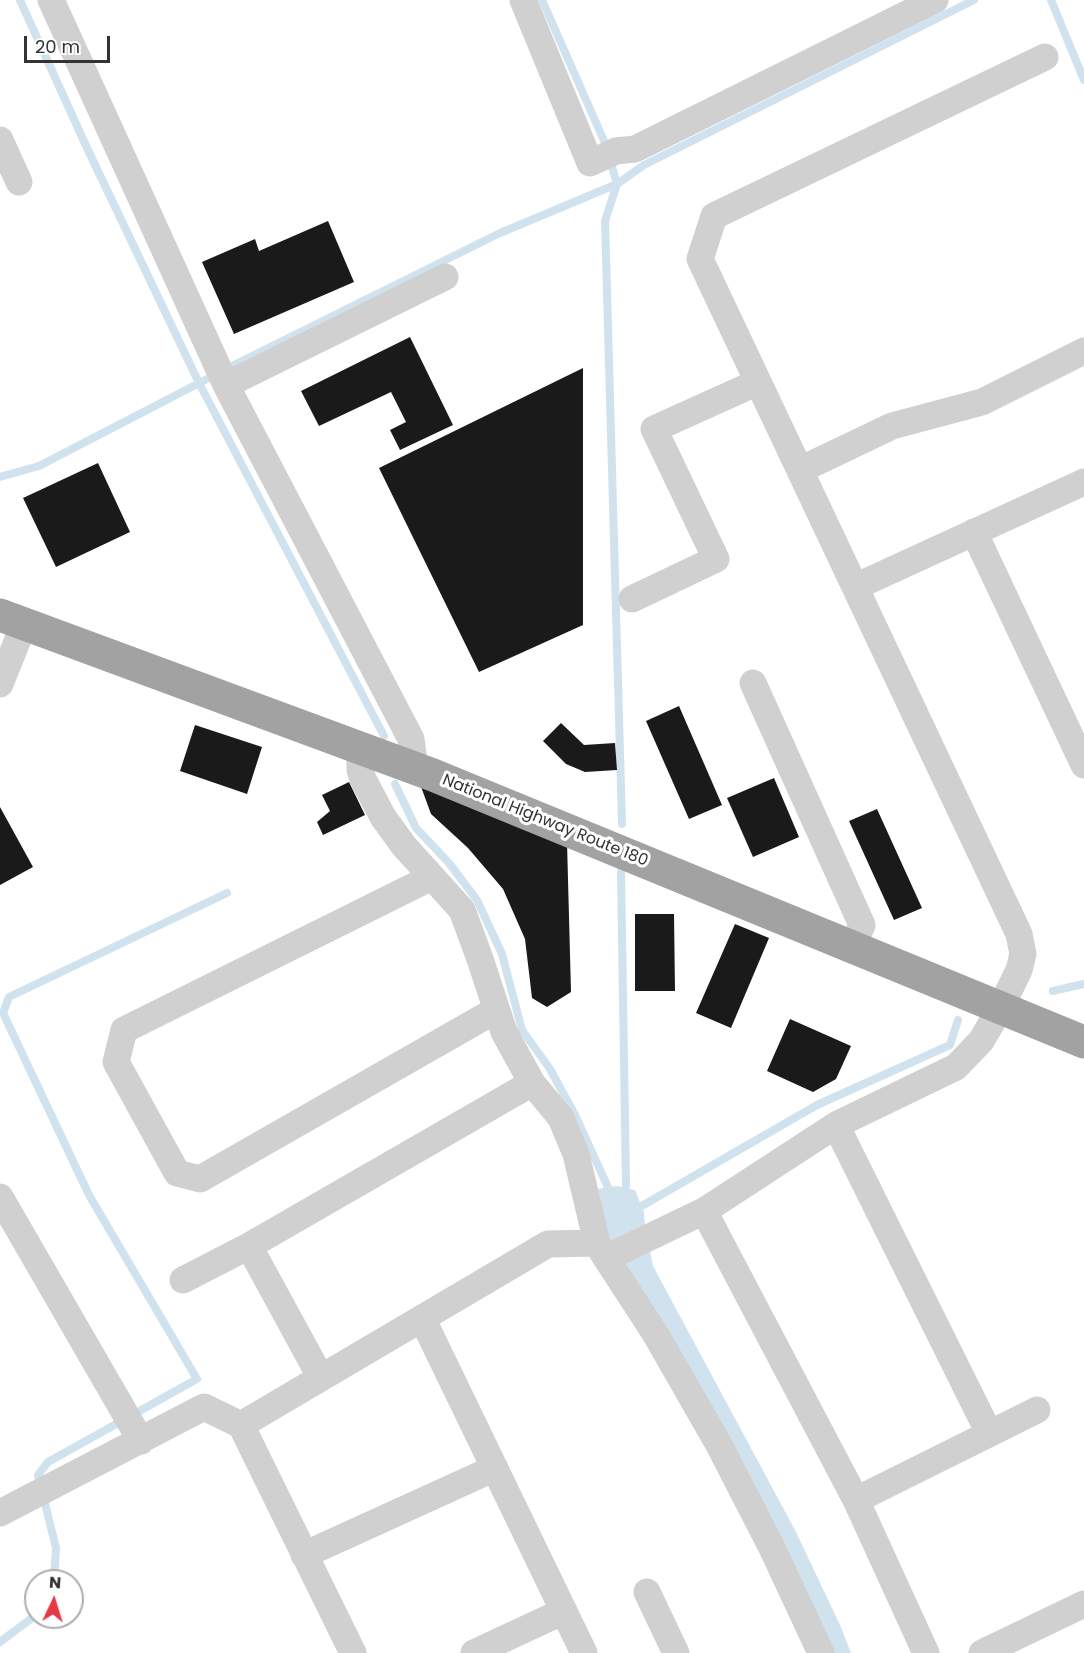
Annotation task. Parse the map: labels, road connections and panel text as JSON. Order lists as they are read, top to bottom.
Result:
{
  "streets": {
    "highway": ["National Highway Route 180"]
  },
  "scale_bar": "20 m",
  "north": "top"
}
